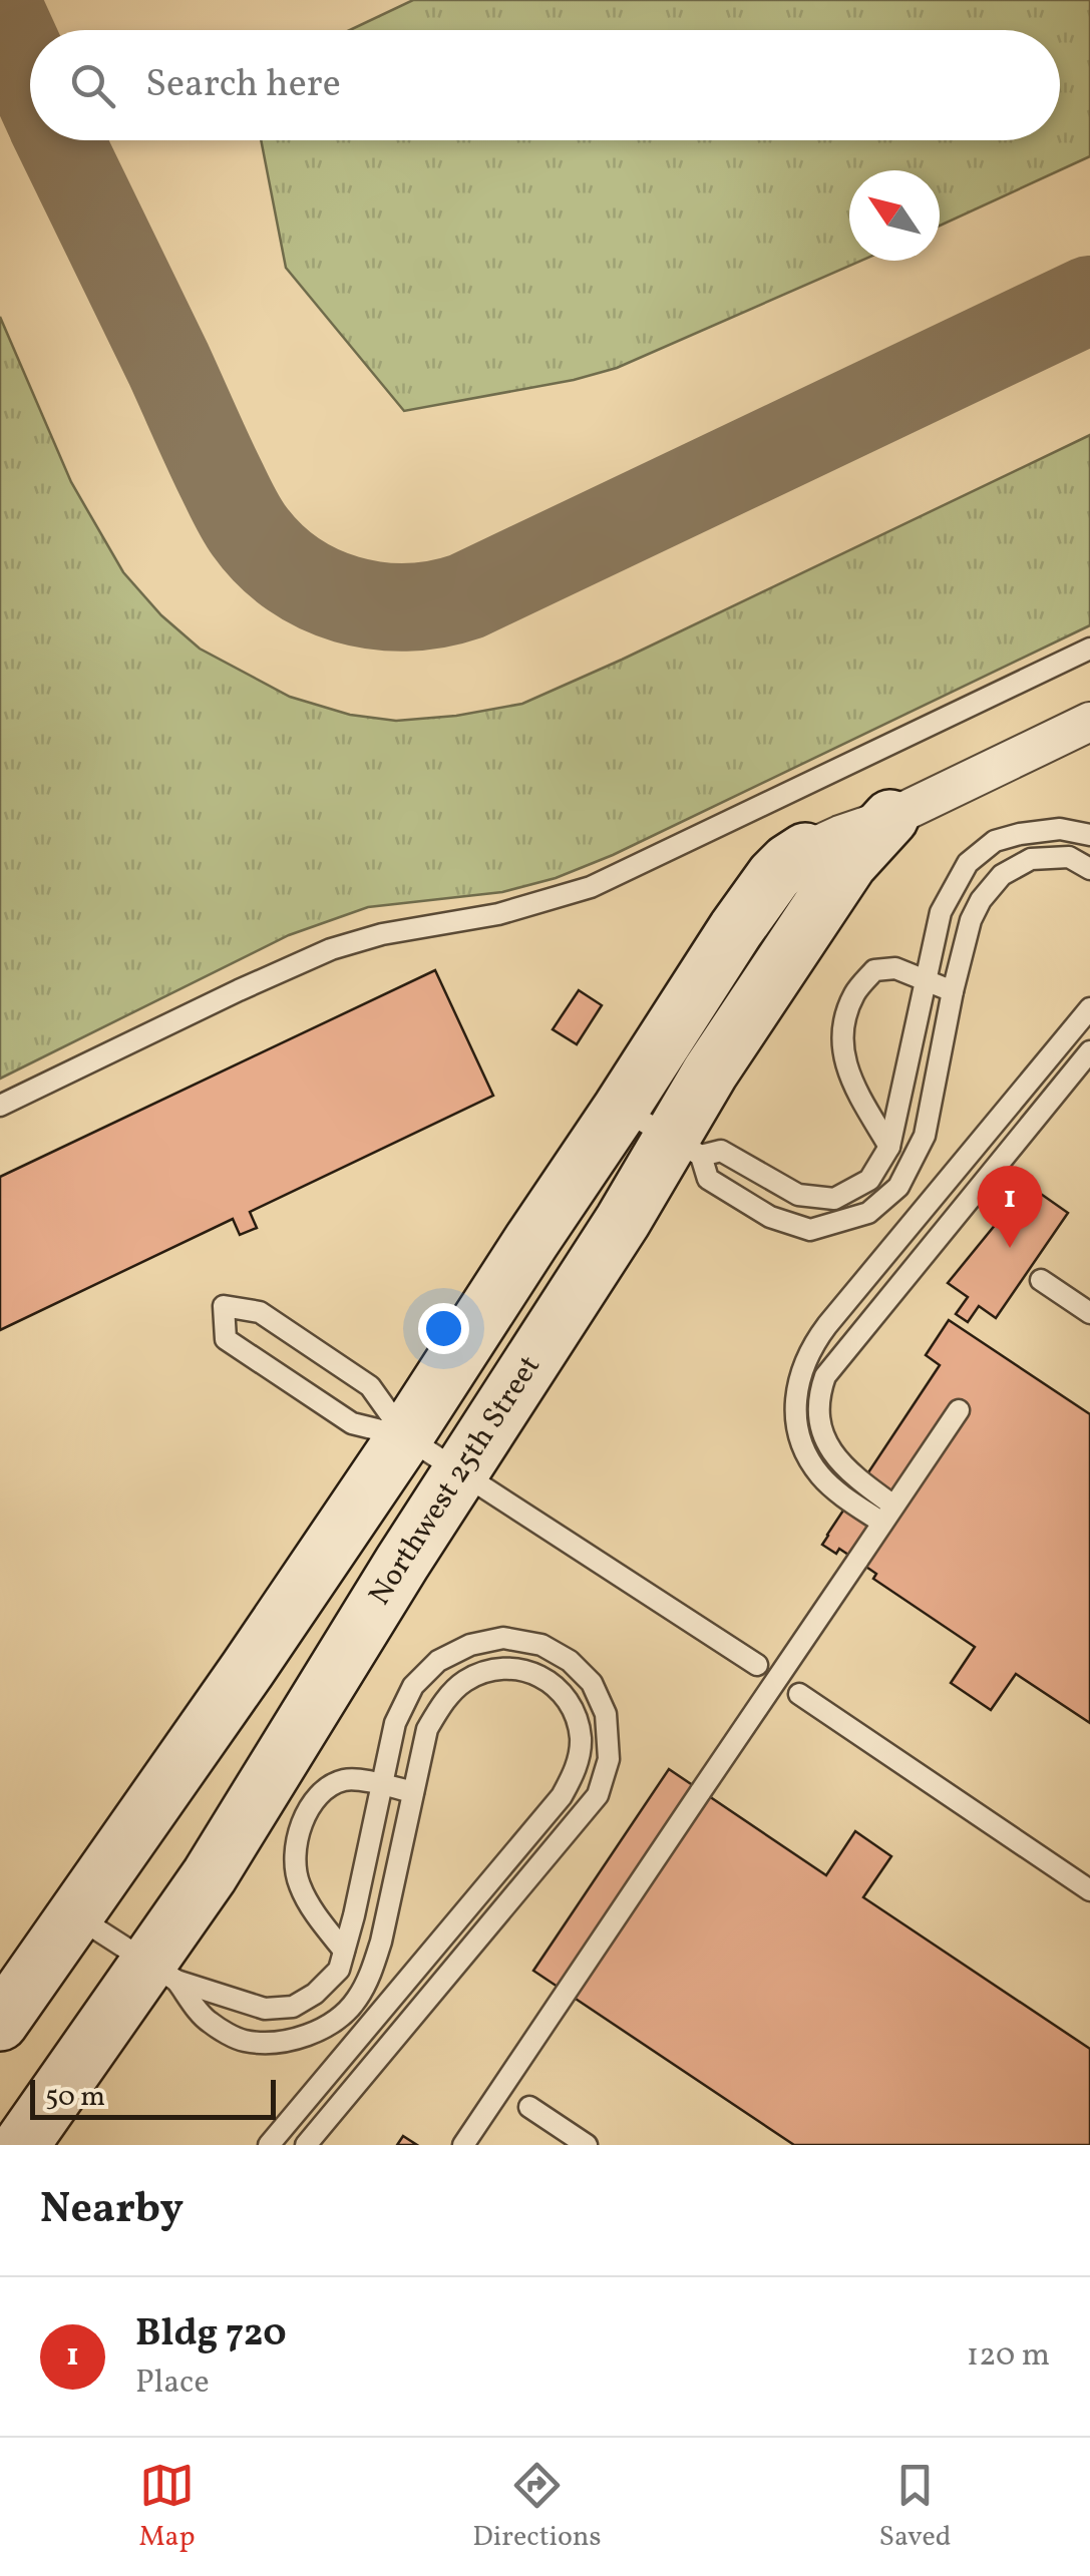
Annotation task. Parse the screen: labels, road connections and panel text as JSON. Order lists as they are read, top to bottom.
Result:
{
  "streets": {
    "street": ["Northwest 25th Street"]
  },
  "scale_bar": "50 m",
  "north": "top left",
  "page": {
    "search": "Search here",
    "pins": "1",
    "scale": "50 m",
    "heading": "Nearby",
    "list": [
      {
        "mark": "1",
        "name": "Bldg 720",
        "note": "Place",
        "value": "120 m"
      }
    ],
    "nav": ["Map", "Directions", "Saved"]
  }
}
